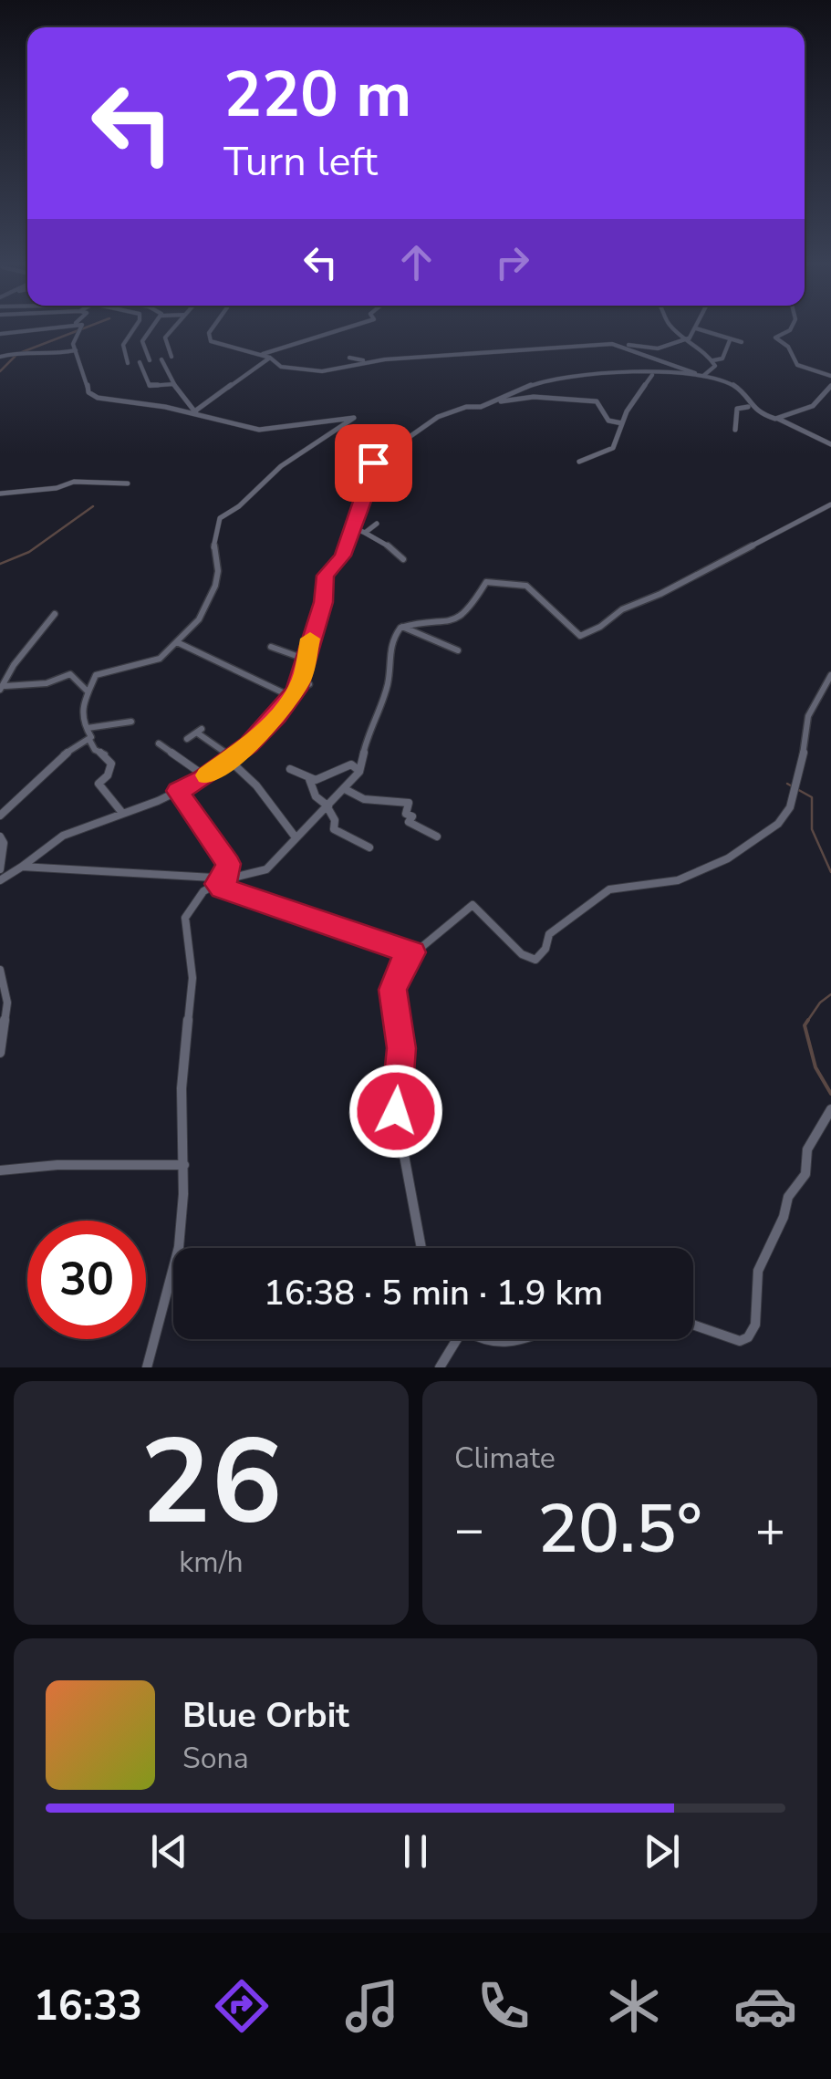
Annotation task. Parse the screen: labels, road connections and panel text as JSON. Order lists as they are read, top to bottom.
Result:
{
  "page": {
    "turn": ["220 m", "Turn left"],
    "limit": "30",
    "trip": "16:38 · 5 min · 1.9 km",
    "tile": [
      ["26", "km/h"],
      "Climate"
    ],
    "heat": ["−", "20.5°", "+"],
    "song": ["Blue Orbit", "Sona"],
    "tabs": "16:33"
  }
}
